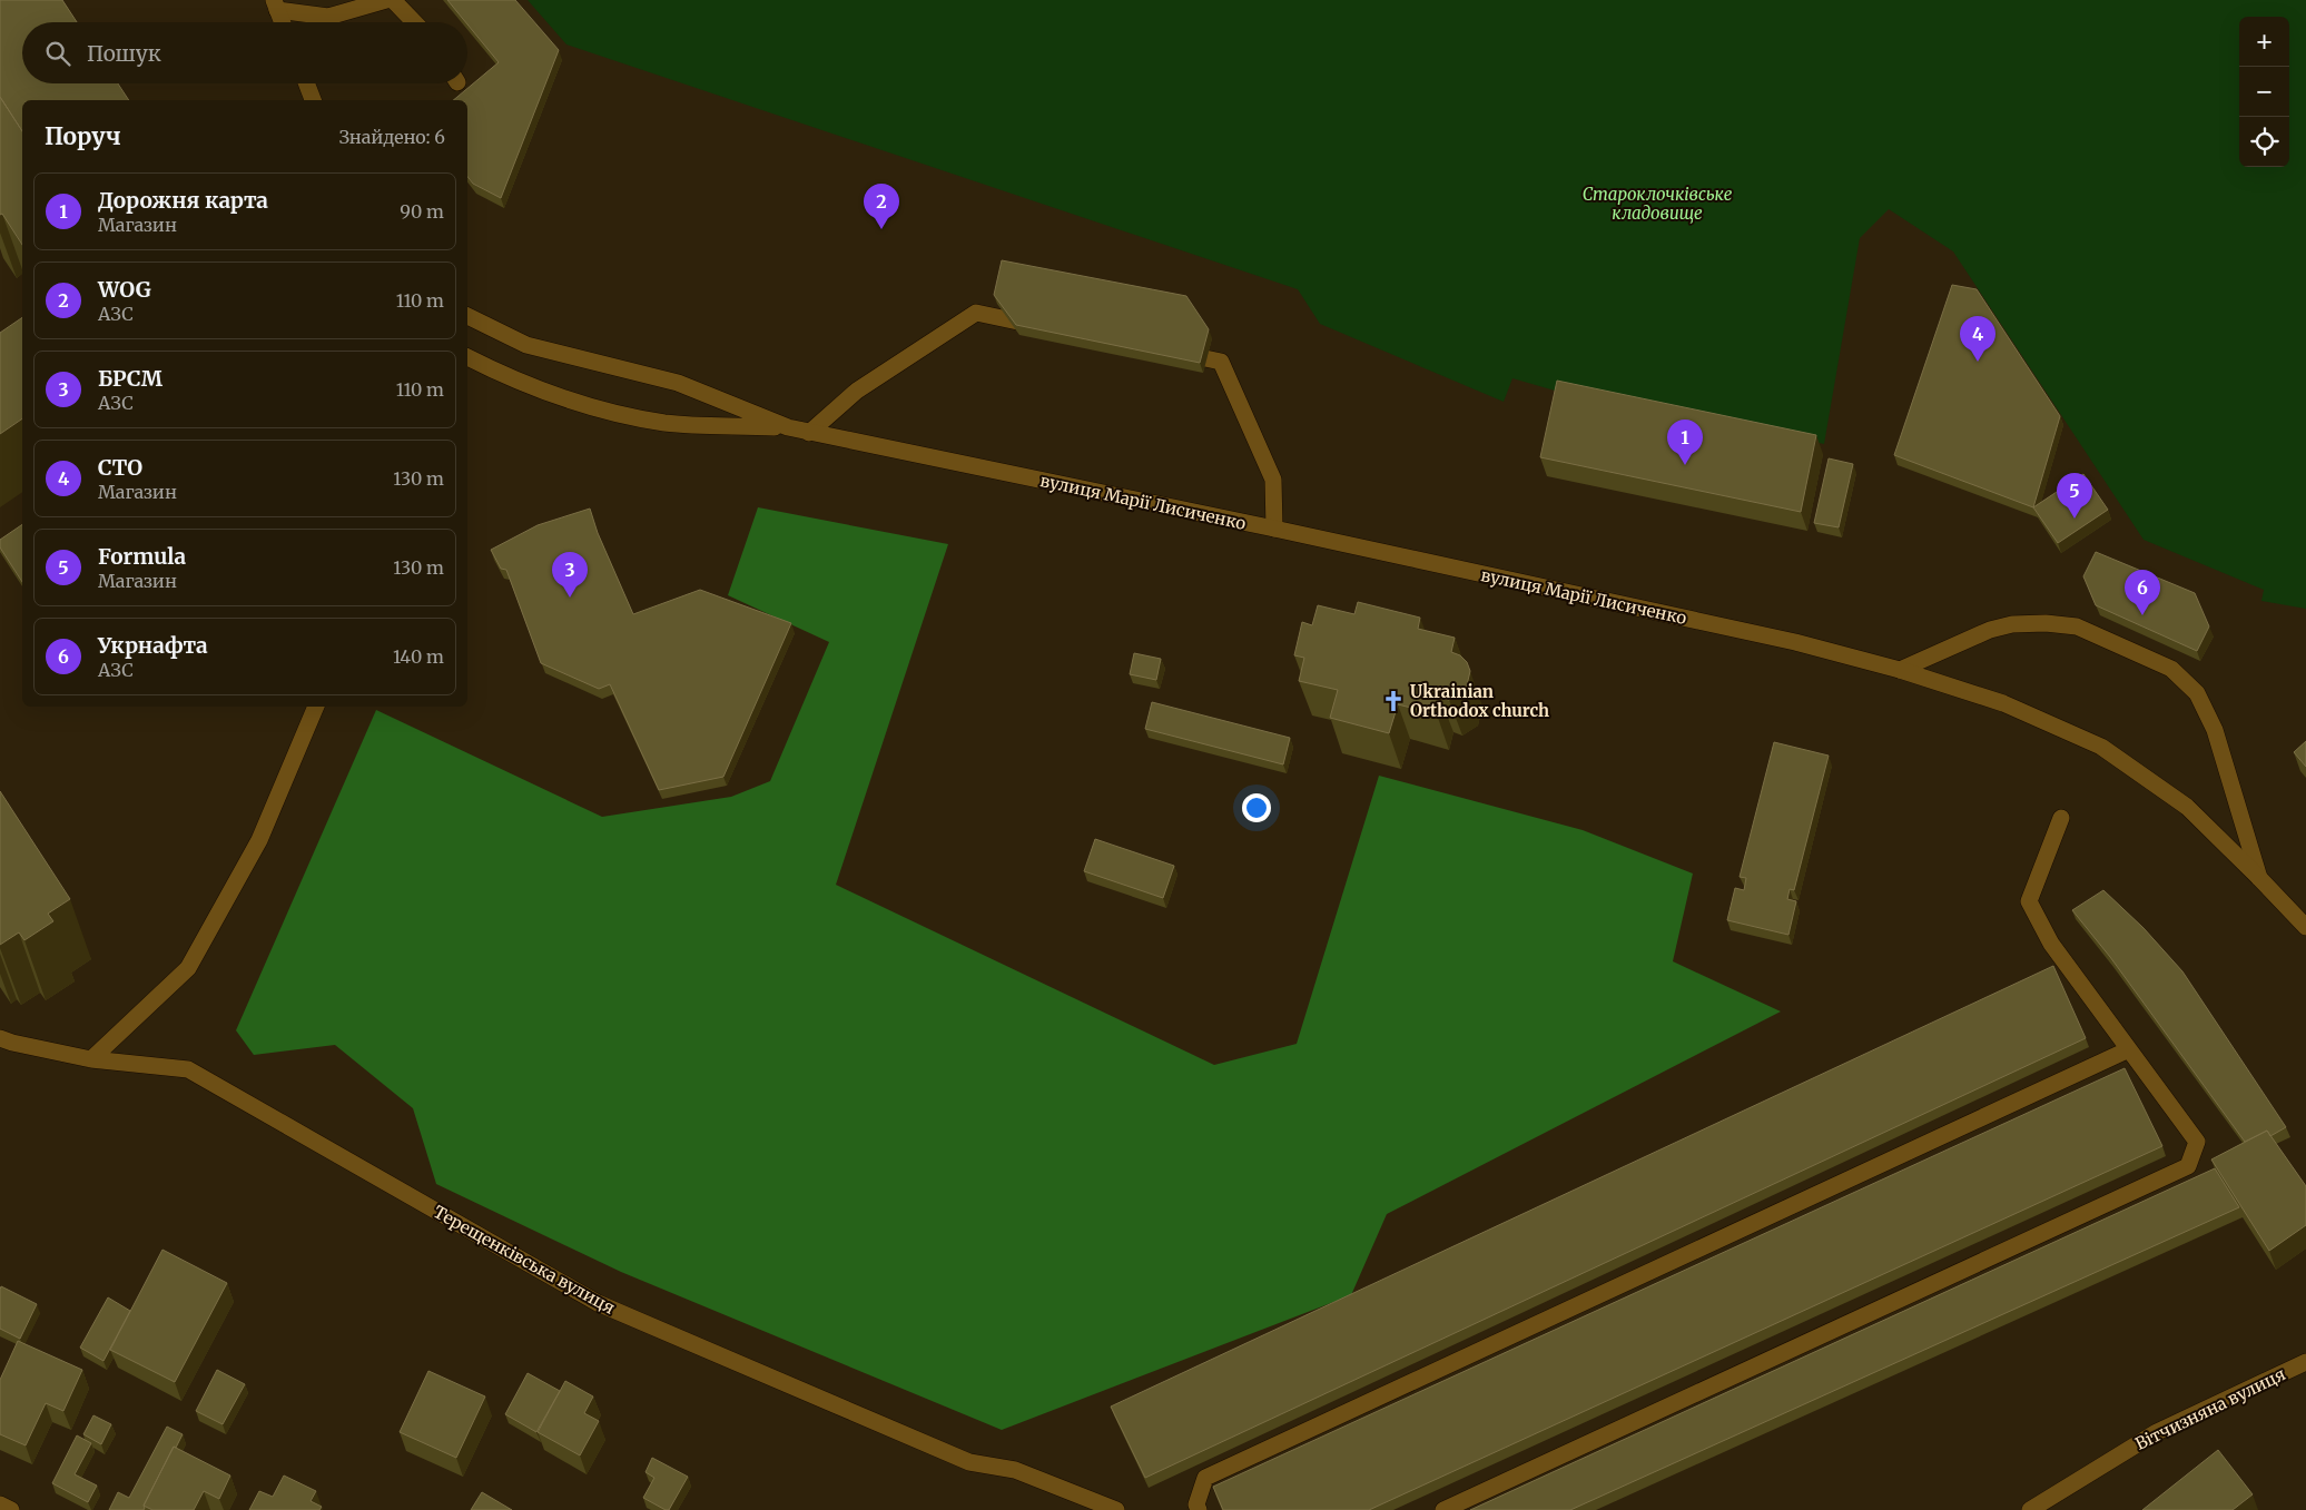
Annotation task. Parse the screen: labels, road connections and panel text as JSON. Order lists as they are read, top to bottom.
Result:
{
  "streets": {
    "main road": ["вулиця Марії Лисиченко", "Терещенківська вулиця", "Вітчизняна вулиця"]
  },
  "parks": ["Староклочківське кладовище"],
  "places": {
    "church": ["Ukrainian Orthodox church"]
  },
  "page": {
    "map_buttons": ["+", "−"],
    "search": "Пошук",
    "heading": ["Поруч", "Знайдено: 6"],
    "list": [
      {
        "mark": "1",
        "name": "Дорожня карта",
        "note": "Магазин",
        "value": "90 m"
      },
      {
        "mark": "2",
        "name": "WOG",
        "note": "АЗС",
        "value": "110 m"
      },
      {
        "mark": "3",
        "name": "БРСМ",
        "note": "АЗС",
        "value": "110 m"
      },
      {
        "mark": "4",
        "name": "СТО",
        "note": "Магазин",
        "value": "130 m"
      },
      {
        "mark": "5",
        "name": "Formula",
        "note": "Магазин",
        "value": "130 m"
      },
      {
        "mark": "6",
        "name": "Укрнафта",
        "note": "АЗС",
        "value": "140 m"
      }
    ],
    "pins": [
      "2",
      "4",
      "1",
      "5",
      "3",
      "6"
    ]
  }
}
